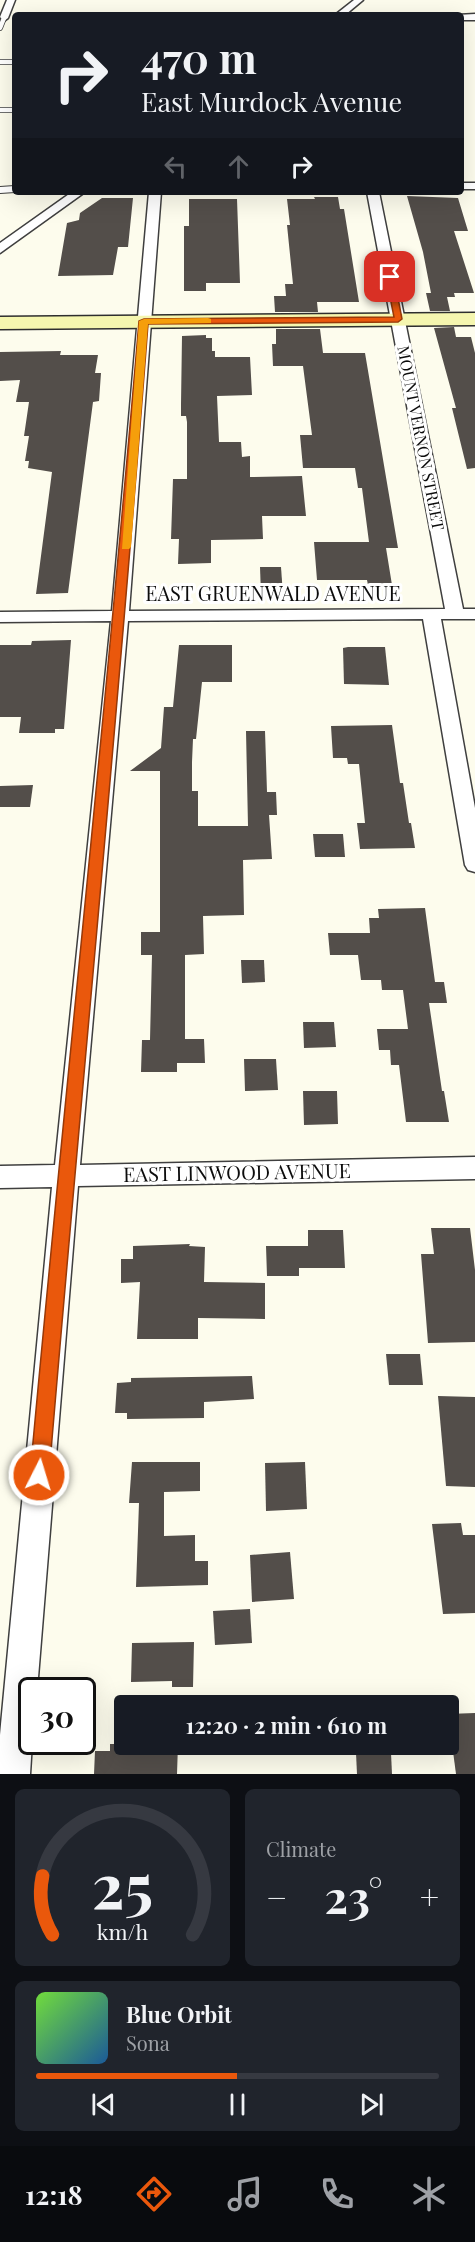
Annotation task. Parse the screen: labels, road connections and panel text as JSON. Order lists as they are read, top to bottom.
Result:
{
  "streets": {
    "street": ["MOUNT VERNON STREET", "EAST GRUENWALD AVENUE", "EAST LINWOOD AVENUE"]
  },
  "crossings": [
    ["MOUNT VERNON STREET", "EAST GRUENWALD AVENUE"]
  ],
  "page": {
    "turn": ["470 m", "East Murdock Avenue"],
    "limit": "30",
    "trip": "12:20 · 2 min · 610 m",
    "tile": "Climate",
    "heat": ["−", "23°", "+"],
    "song": ["Blue Orbit", "Sona"],
    "tabs": "12:18",
    "gauge": ["25", "km/h"]
  }
}
